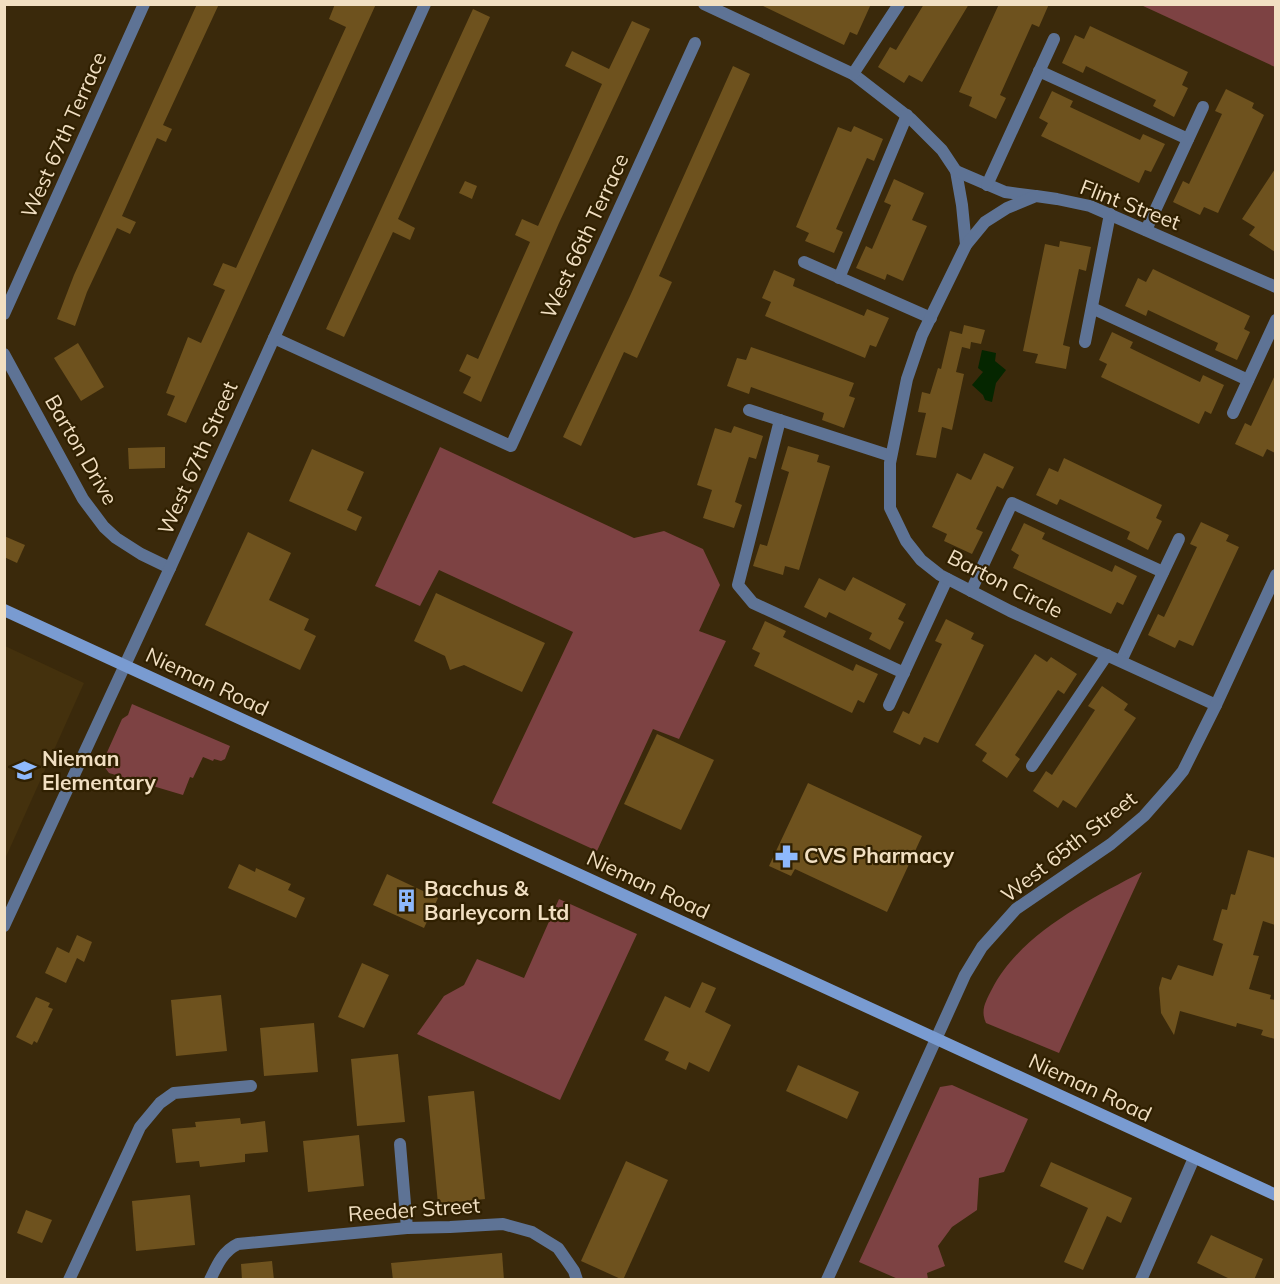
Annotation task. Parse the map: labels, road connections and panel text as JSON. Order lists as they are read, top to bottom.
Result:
{
  "streets": {
    "main road": ["Nieman Road"],
    "street": [
      "West 67th Terrace",
      "Flint Street",
      "West 66th Terrace",
      "Barton Drive",
      "West 67th Street",
      "Barton Circle",
      "West 65th Street",
      "Reeder Street"
    ]
  },
  "crossings": [
    ["West 66th Terrace", "West 67th Street"],
    ["Barton Drive", "West 67th Street"],
    ["West 67th Street", "Nieman Road"],
    ["Barton Circle", "West 65th Street"],
    ["Nieman Road", "West 65th Street"]
  ],
  "places": {
    "school or university": ["Nieman Elementary"],
    "pharmacy": ["CVS Pharmacy"],
    "building": ["Bacchus & Barleycorn Ltd"]
  }
}
